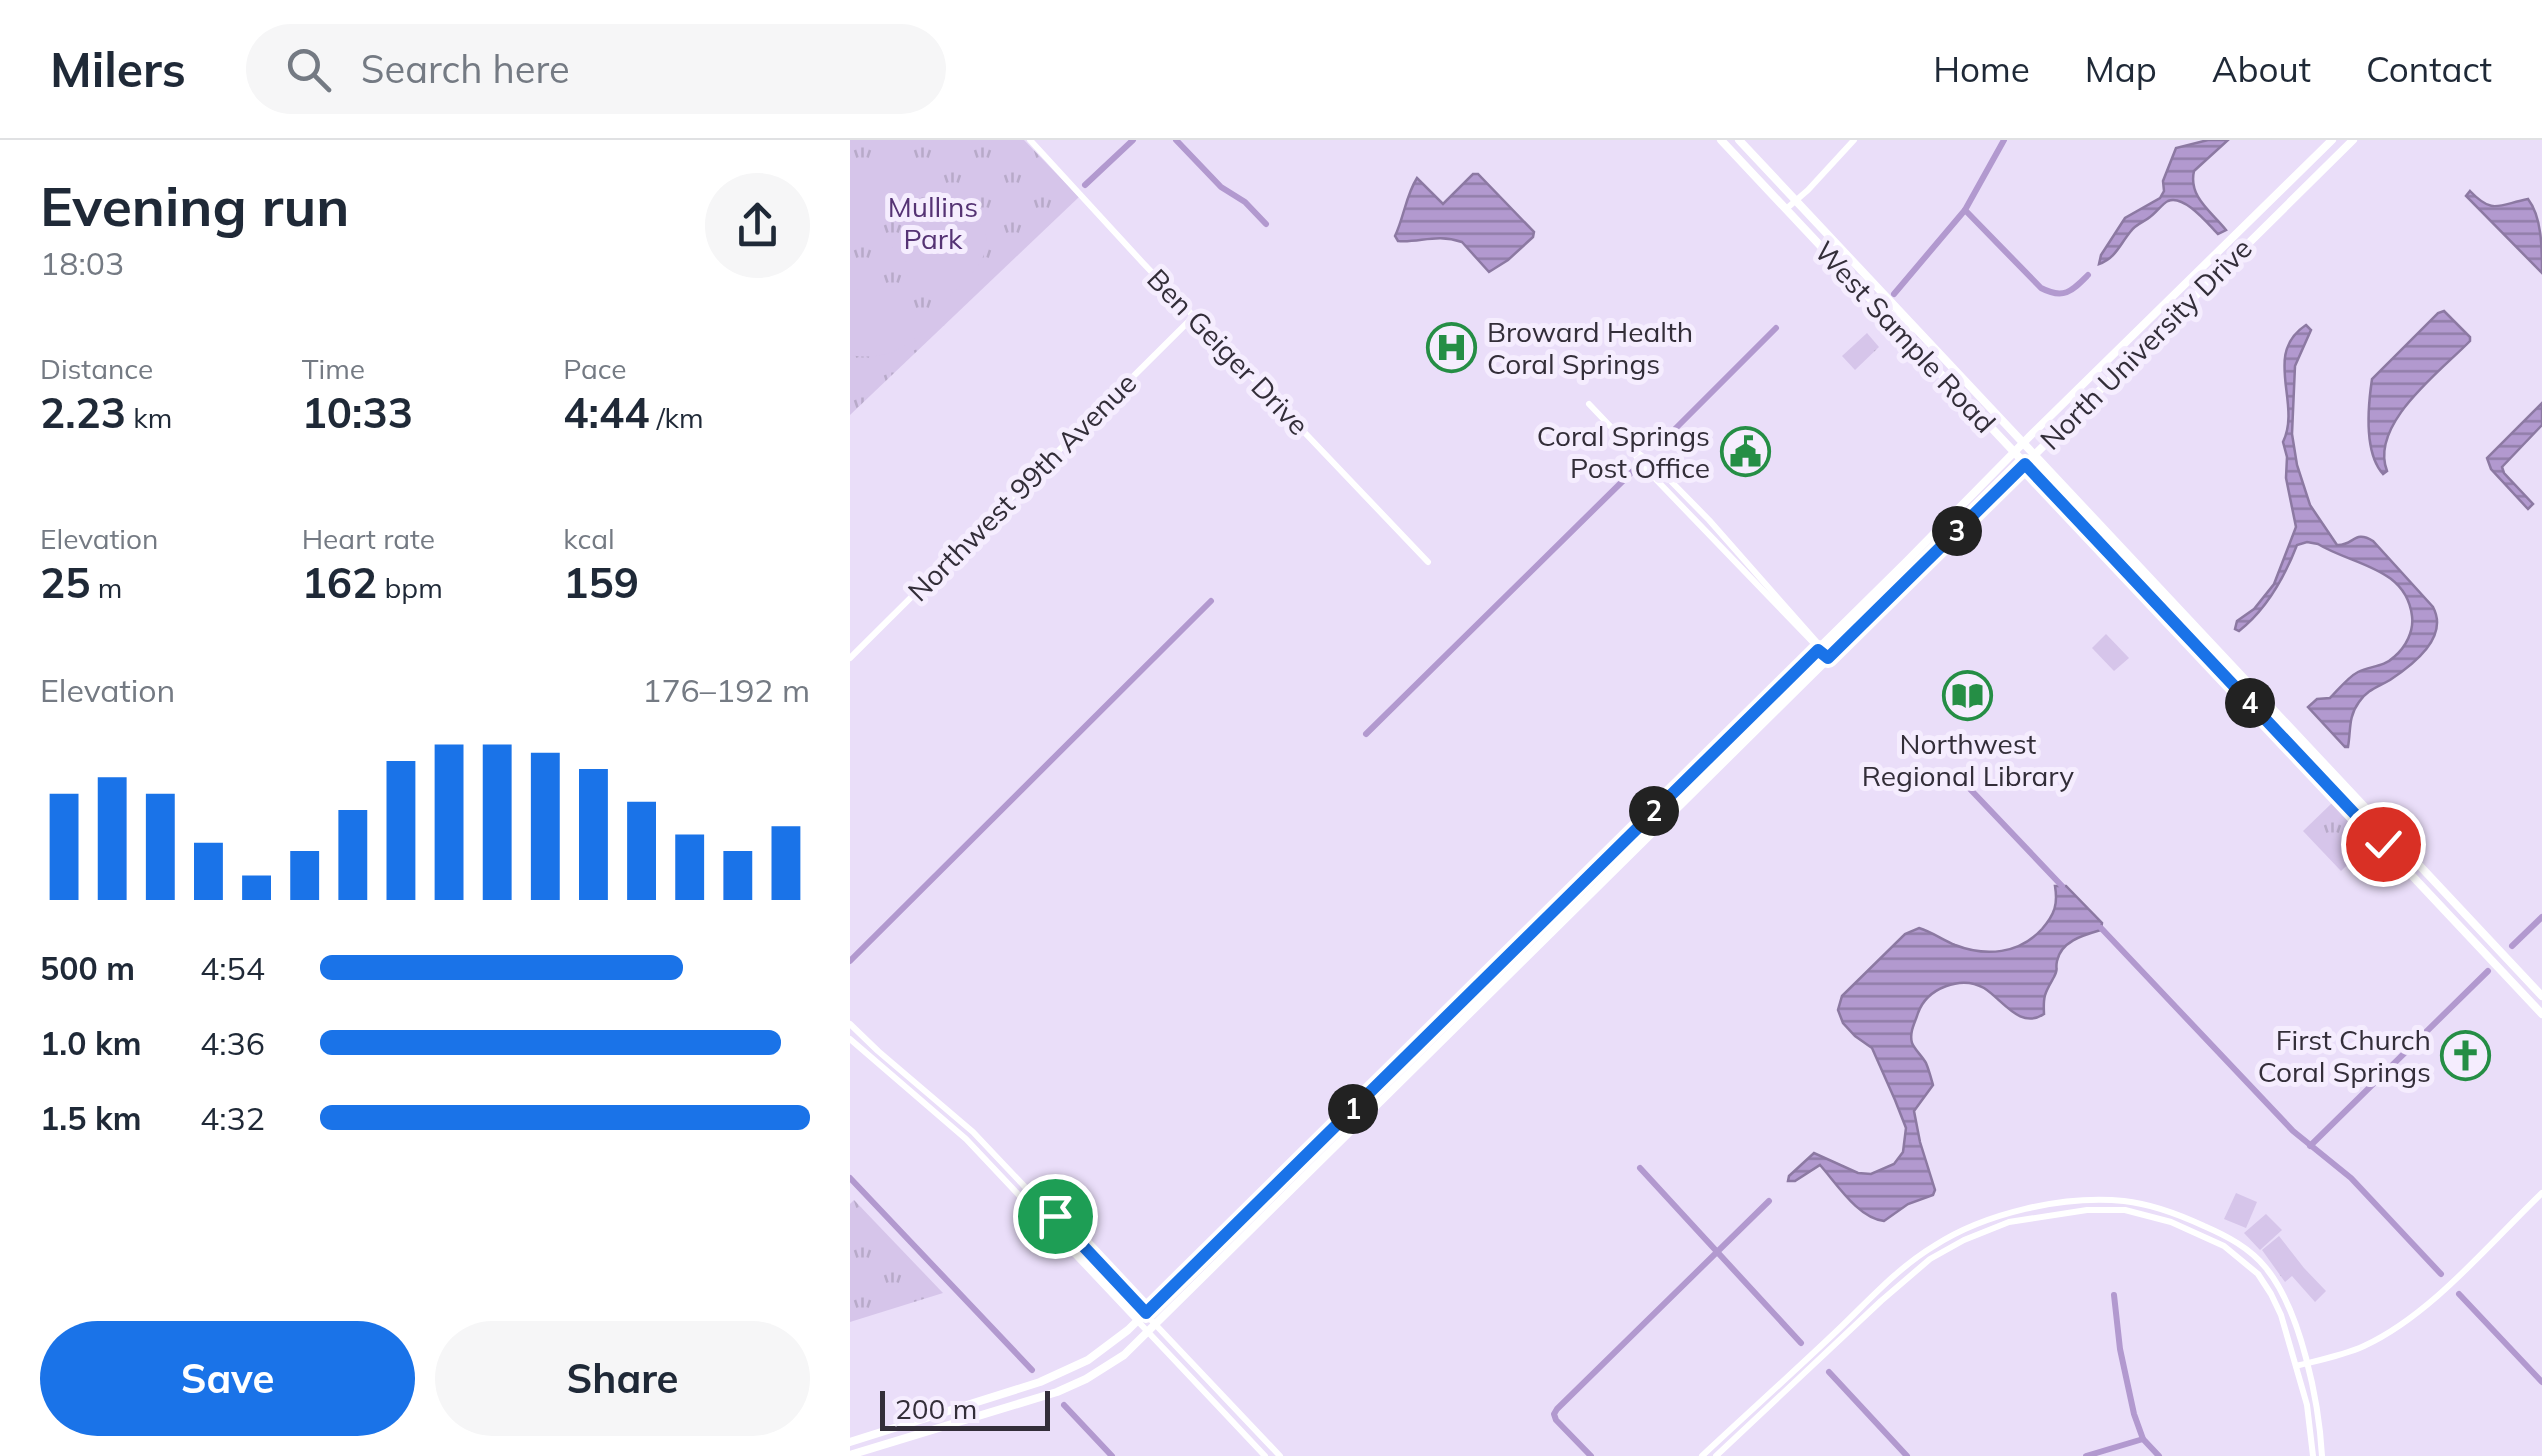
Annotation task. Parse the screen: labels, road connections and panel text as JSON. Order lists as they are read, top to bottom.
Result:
{
  "streets": {
    "main road": ["West Sample Road", "North University Drive"],
    "street": ["Ben Geiger Drive", "Northwest 99th Avenue"]
  },
  "crossings": [
    ["West Sample Road", "North University Drive"],
    ["Ben Geiger Drive", "Northwest 99th Avenue"]
  ],
  "parks": ["Mullins Park"],
  "places": {
    "hospital": ["Broward Health Coral Springs"],
    "public building": ["Coral Springs Post Office"],
    "library": ["Northwest Regional Library"],
    "church": ["First Church Coral Springs"]
  },
  "scale_bar": "200 m",
  "page": {
    "header": "Milers",
    "search": "Search here",
    "nav": [
      "Home",
      "Map",
      "About",
      "Contact"
    ],
    "heading": ["Evening run", "18:03"],
    "stats": [
      ["Distance", "2.23 km"],
      ["Time", "10:33"],
      ["Pace", "4:44 /km"],
      ["Elevation", "25 m"],
      ["Heart rate", "162 bpm"],
      ["kcal", "159"]
    ],
    "pins": [
      "3",
      "4",
      "2",
      "1"
    ],
    "chart": ["Elevation", "176–192 m"],
    "list": [
      {
        "name": "500 m",
        "note": "4:54"
      },
      {
        "name": "1.0 km",
        "note": "4:36"
      },
      {
        "name": "1.5 km",
        "note": "4:32"
      }
    ],
    "buttons": ["Save", "Share"],
    "scale": "200 m"
  }
}
